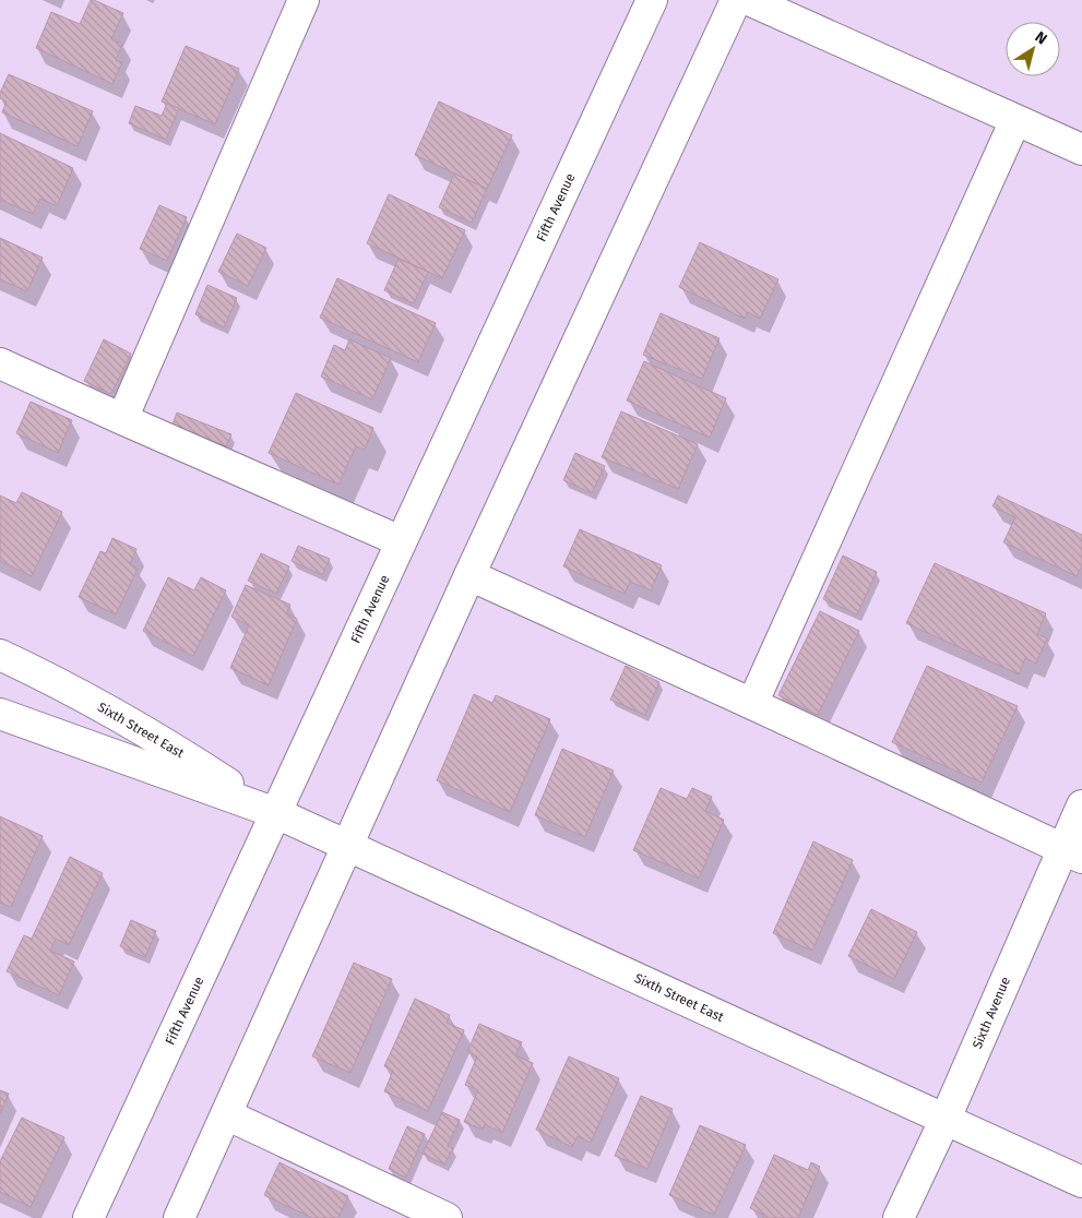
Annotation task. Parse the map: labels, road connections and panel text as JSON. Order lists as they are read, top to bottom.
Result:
{
  "streets": {
    "street": ["Fifth Avenue", "Sixth Street East", "Sixth Avenue"]
  },
  "crossings": [
    ["Fifth Avenue", "Sixth Street East"],
    ["Sixth Street East", "Sixth Avenue"]
  ],
  "north": "top right"
}
